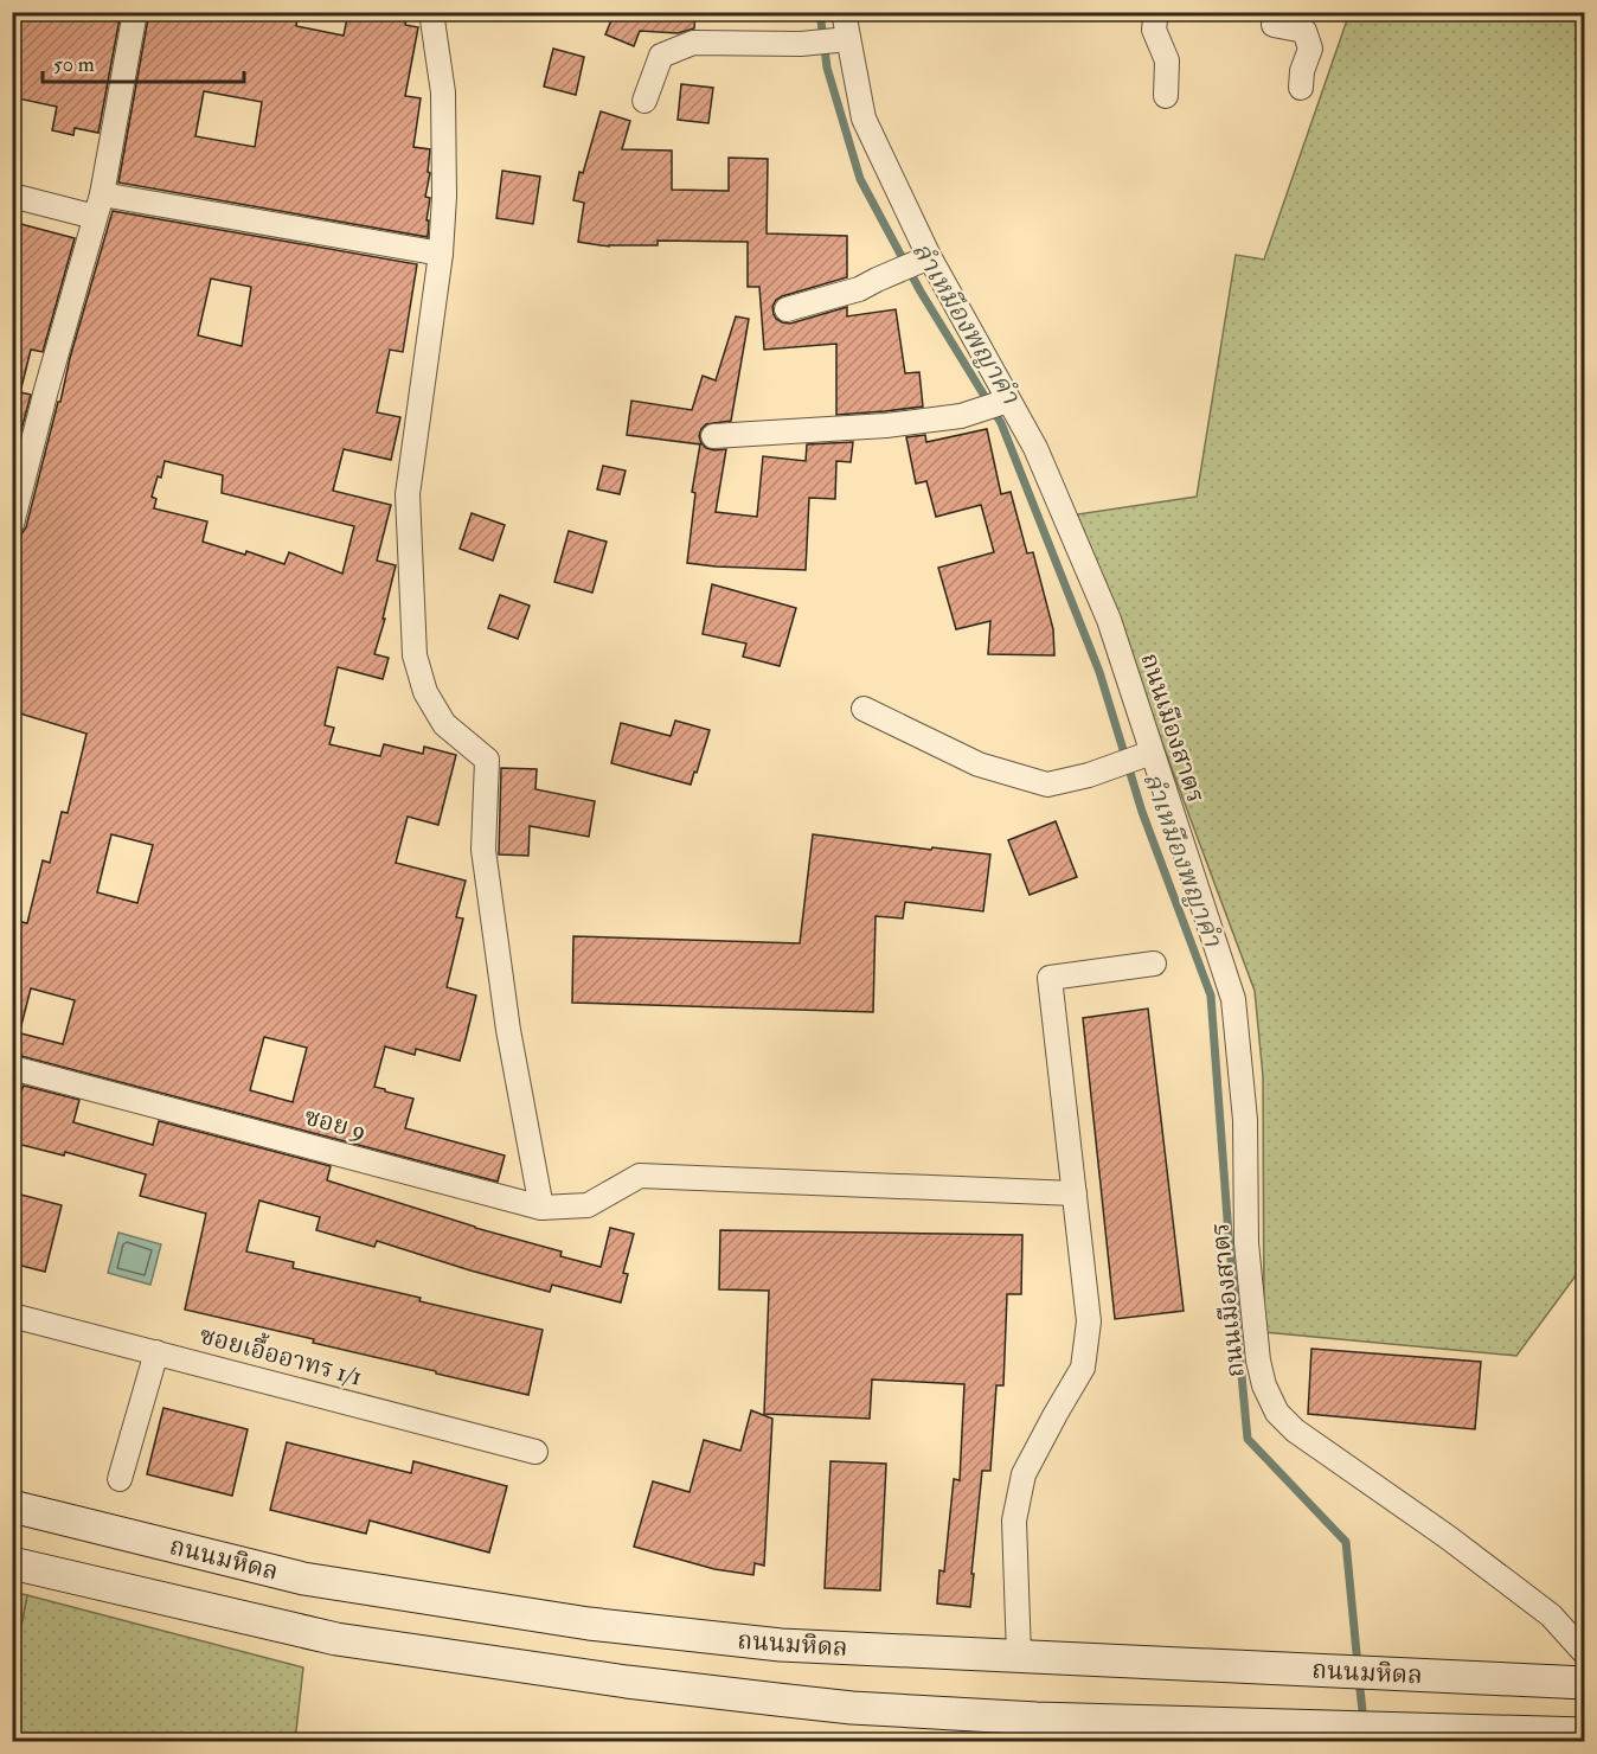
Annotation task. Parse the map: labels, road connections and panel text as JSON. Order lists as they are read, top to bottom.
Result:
{
  "streets": {
    "main road": ["ถนนมหิดล"],
    "street": ["ถนนเมืองสาตร", "ซอย 9", "ซอยเอื้ออาทร 1/1"]
  },
  "water": ["ลำเหมืองพญาคำ"],
  "scale_bar": "50 m"
}
